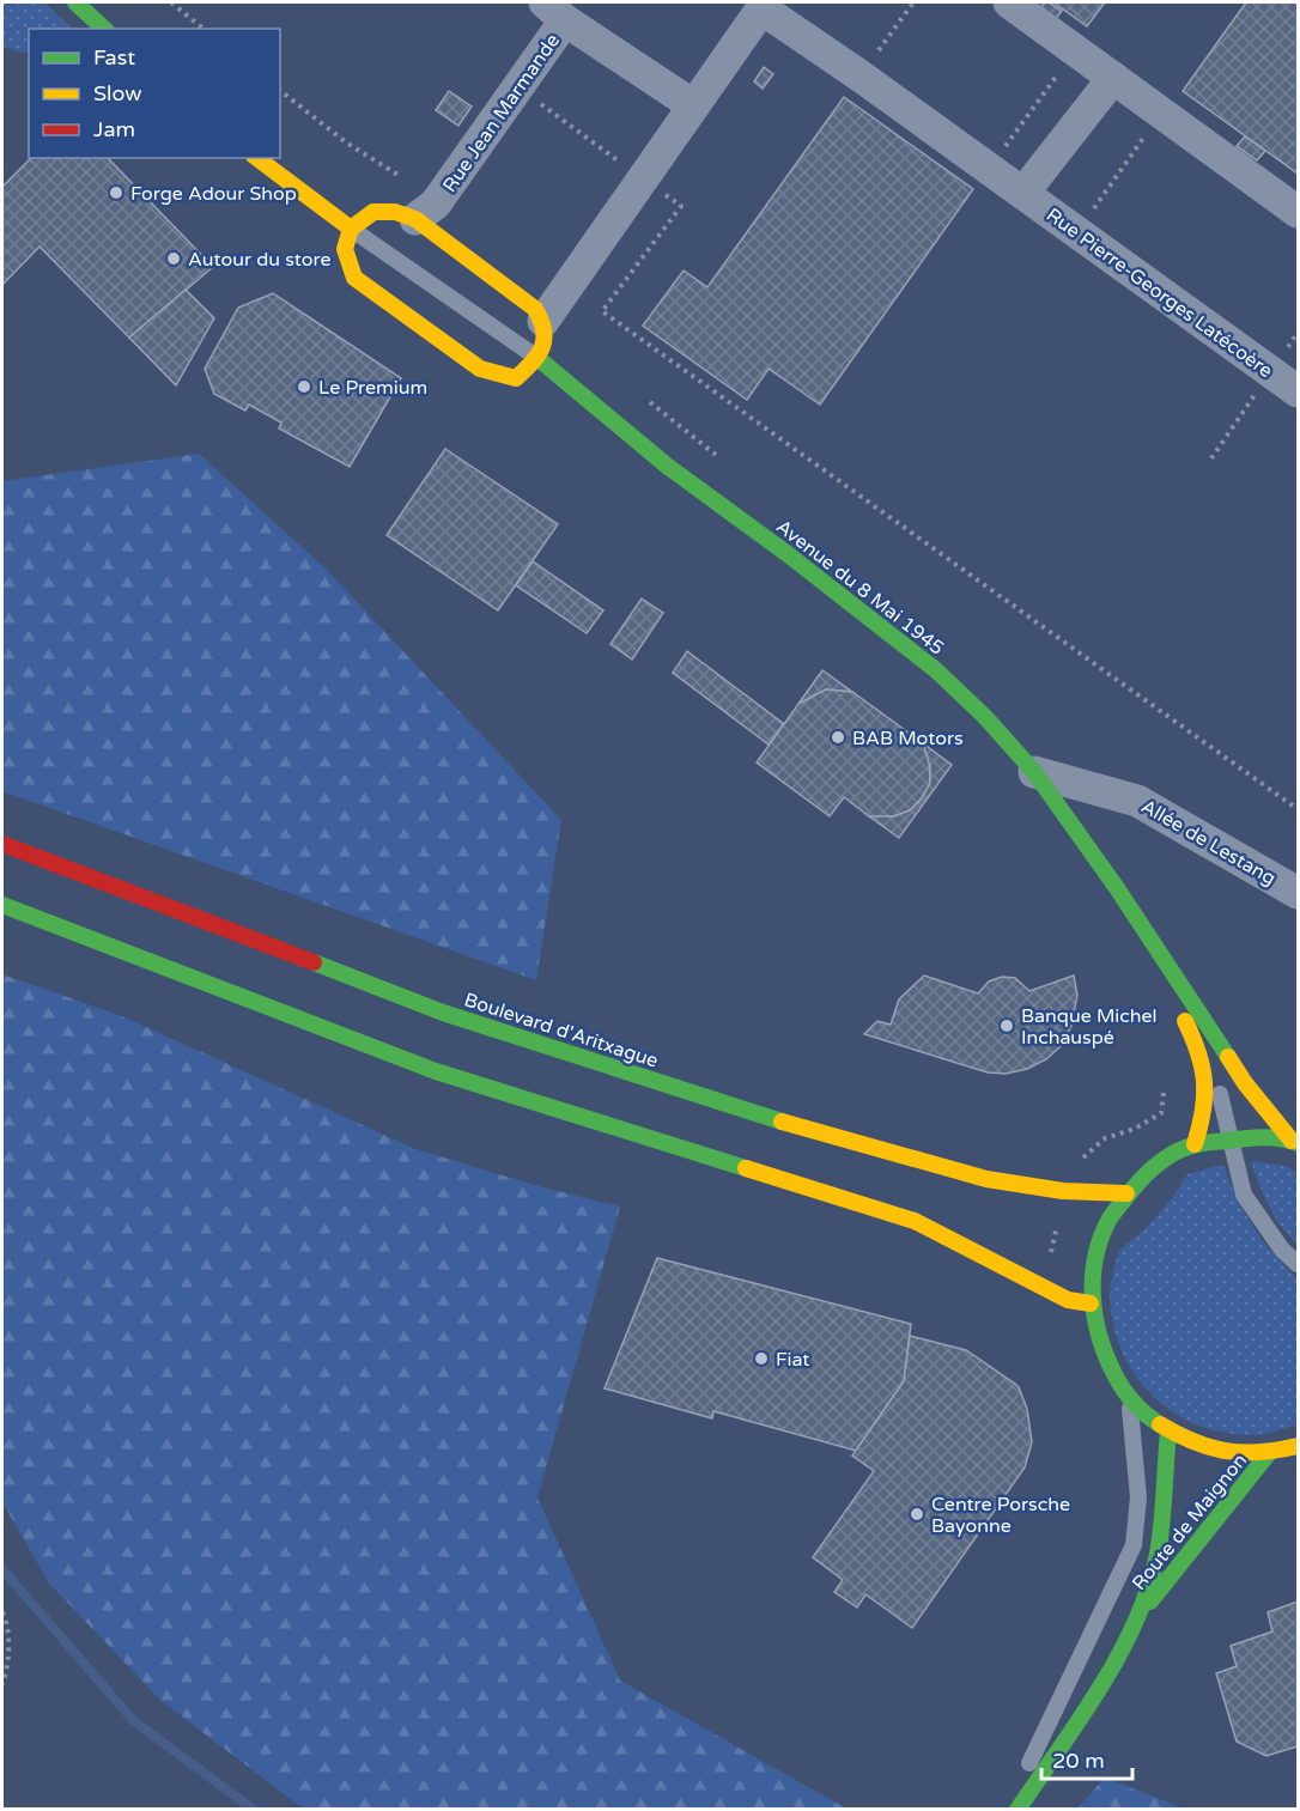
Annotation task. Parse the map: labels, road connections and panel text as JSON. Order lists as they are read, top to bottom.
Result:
{
  "streets": {
    "main road": ["Avenue du 8 Mai 1945", "Boulevard d'Aritxague", "Route de Maignon"],
    "street": ["Rue Jean Marmande", "Rue Pierre-Georges Latécoère", "Allée de Lestang"]
  },
  "crossings": [
    ["Avenue du 8 Mai 1945", "Allée de Lestang"]
  ],
  "places": [
    "Forge Adour Shop",
    "Autour du store",
    "Le Premium",
    "BAB Motors",
    "Banque Michel Inchauspé",
    "Fiat",
    "Centre Porsche Bayonne"
  ],
  "legend": ["Fast", "Slow", "Jam"],
  "scale_bar": "20 m"
}
